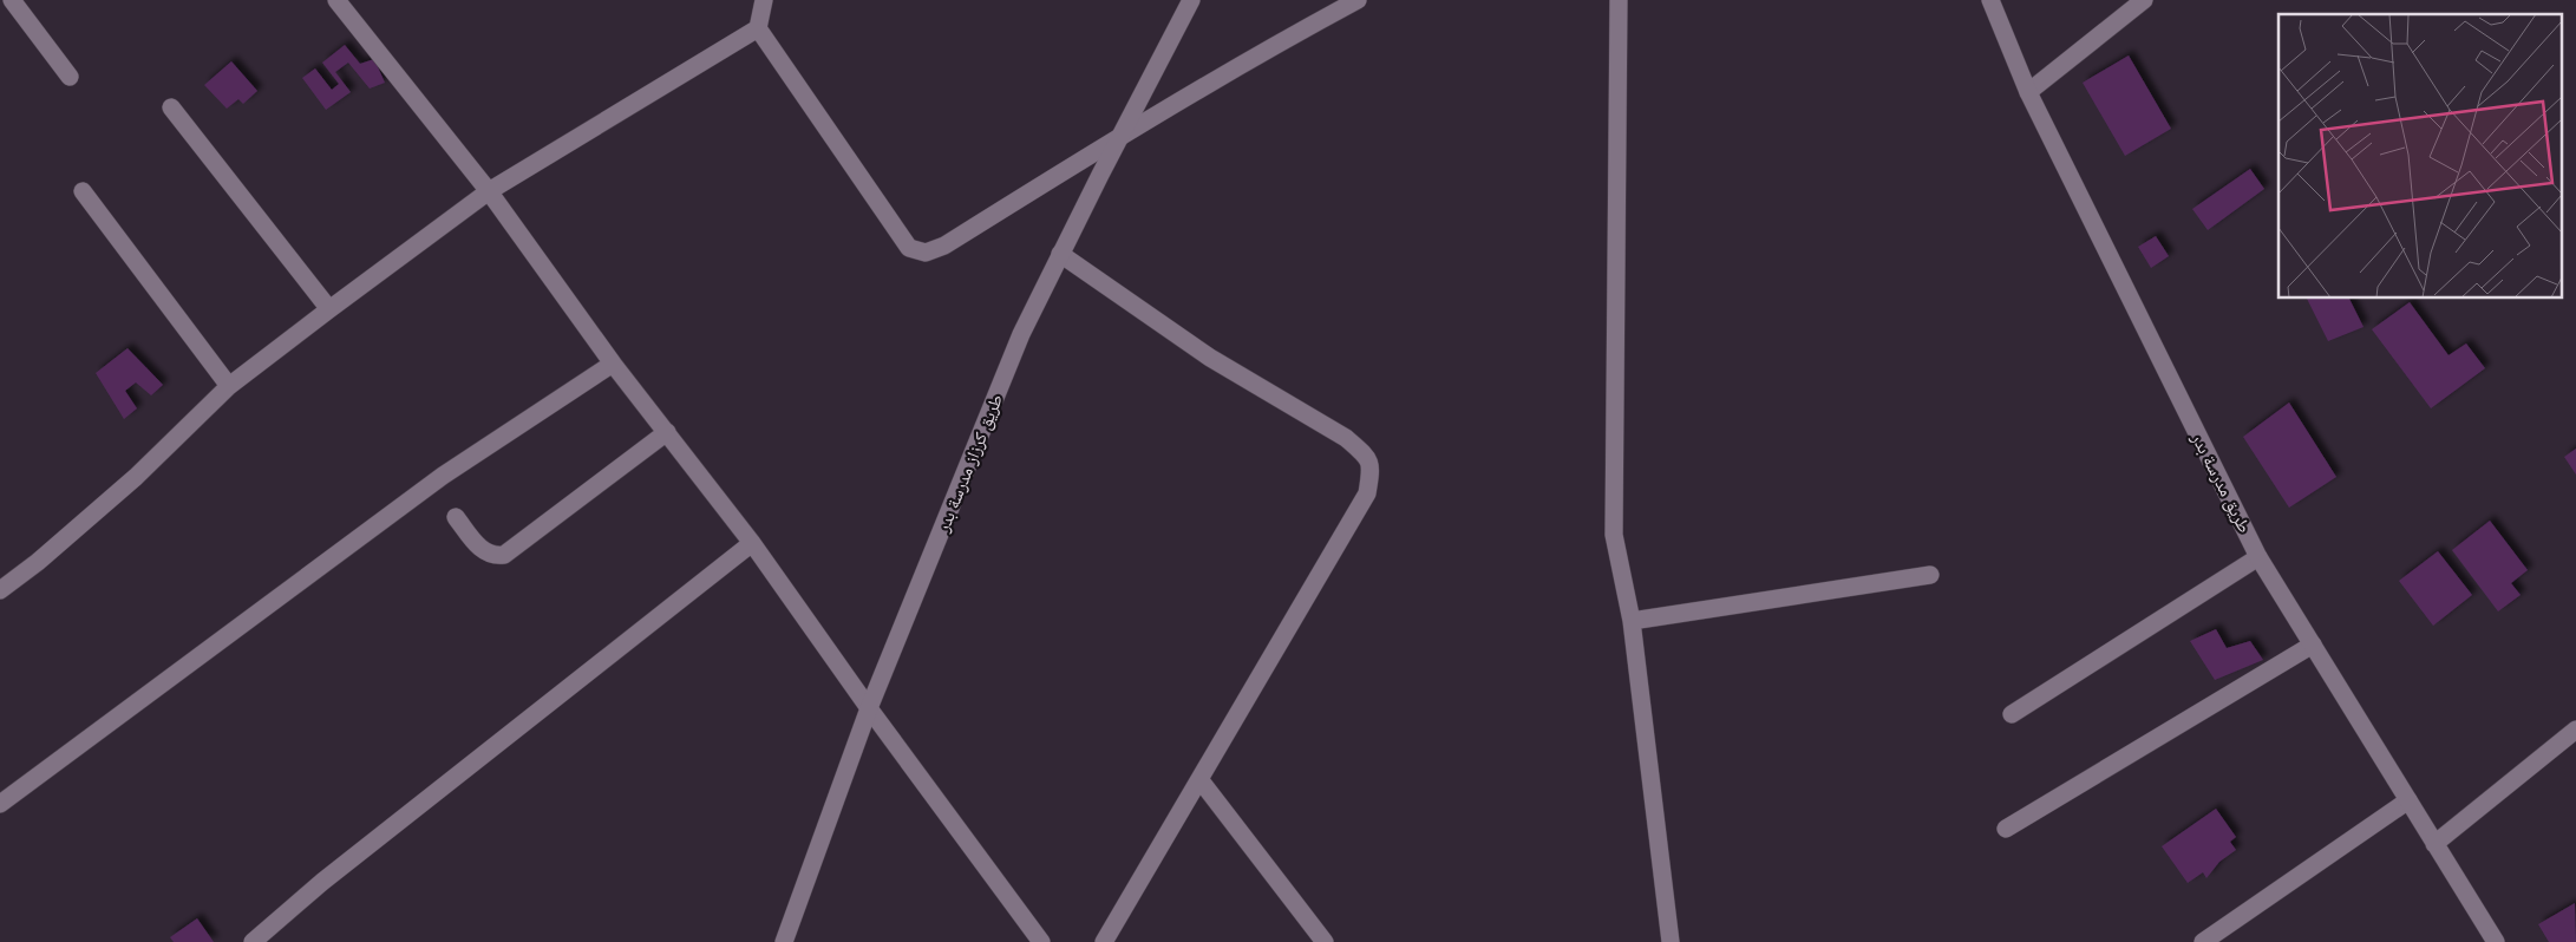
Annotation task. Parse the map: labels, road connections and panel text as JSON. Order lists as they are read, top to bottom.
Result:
{
  "streets": {
    "street": ["طريق كرزاز مدرسة بدر", "طريق مدرسة بدر"]
  }
}
